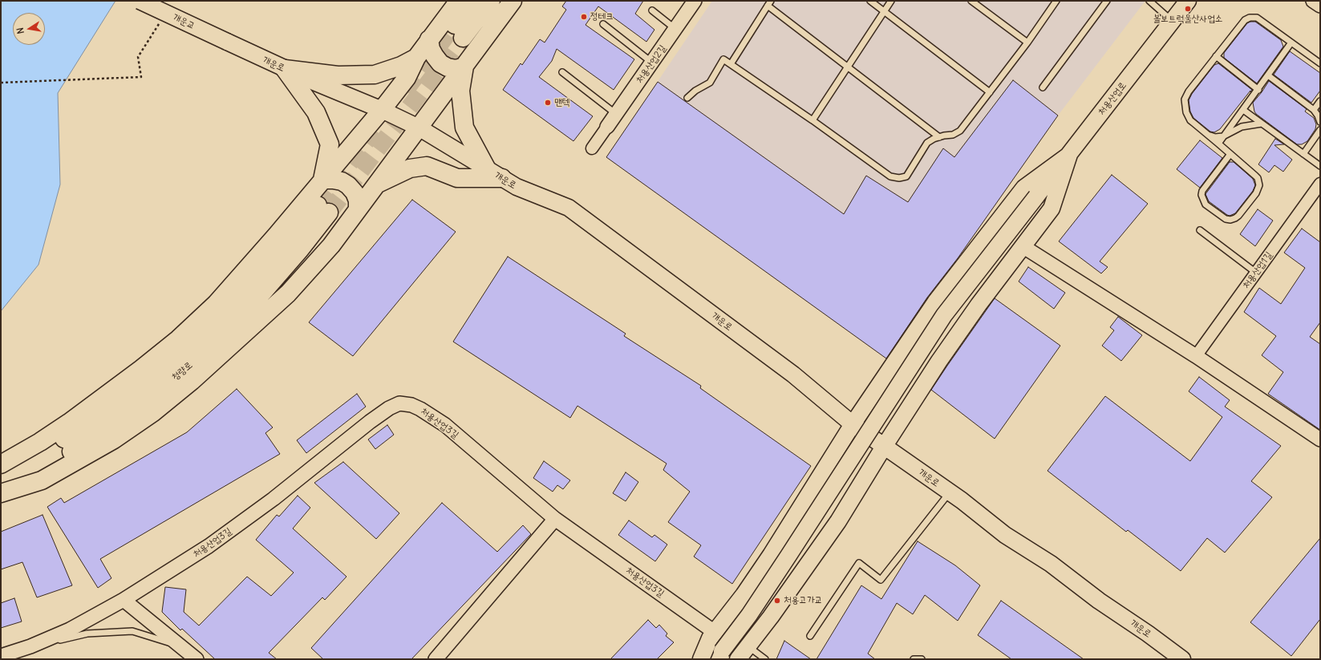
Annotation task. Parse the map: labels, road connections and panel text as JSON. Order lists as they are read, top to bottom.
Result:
{
  "streets": {
    "highway": ["청량로"],
    "main road": ["개운교", "개운로", "처용산업로"],
    "street": ["처용산업2길", "처용산업1길", "처용산업3길"]
  },
  "crossings": [
    ["개운교", "개운로"]
  ],
  "places": [
    "볼보트럭울산사업소",
    "정테크",
    "맨텍",
    "처용고가교"
  ],
  "north": "left"
}
